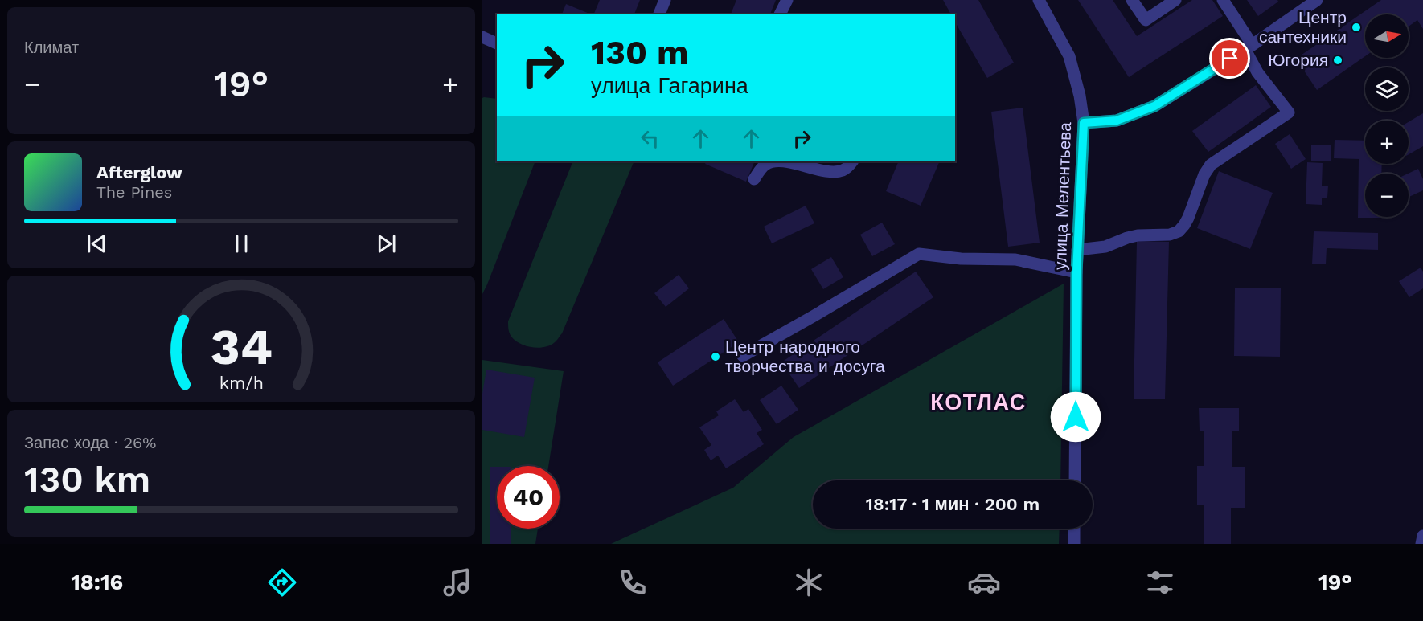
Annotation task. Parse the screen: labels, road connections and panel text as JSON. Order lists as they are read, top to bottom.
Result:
{
  "streets": {
    "street": ["улица Мелентьева"]
  },
  "districts": ["КОТЛАС"],
  "places": ["Центр сантехники", "Югория", "Центр народного творчества и досуга"],
  "north": "right",
  "page": {
    "tile": [
      "Климат",
      ["Запас хода · 26%", "130 km"]
    ],
    "map_buttons": ["+", "−"],
    "turn": ["130 m", "улица Гагарина"],
    "heat": ["−", "19°", "+"],
    "song": ["Afterglow", "The Pines"],
    "limit": "40",
    "trip": "18:17 · 1 мин · 200 m",
    "tabs": ["18:16", "19°"],
    "gauge": ["34", "km/h"]
  }
}
